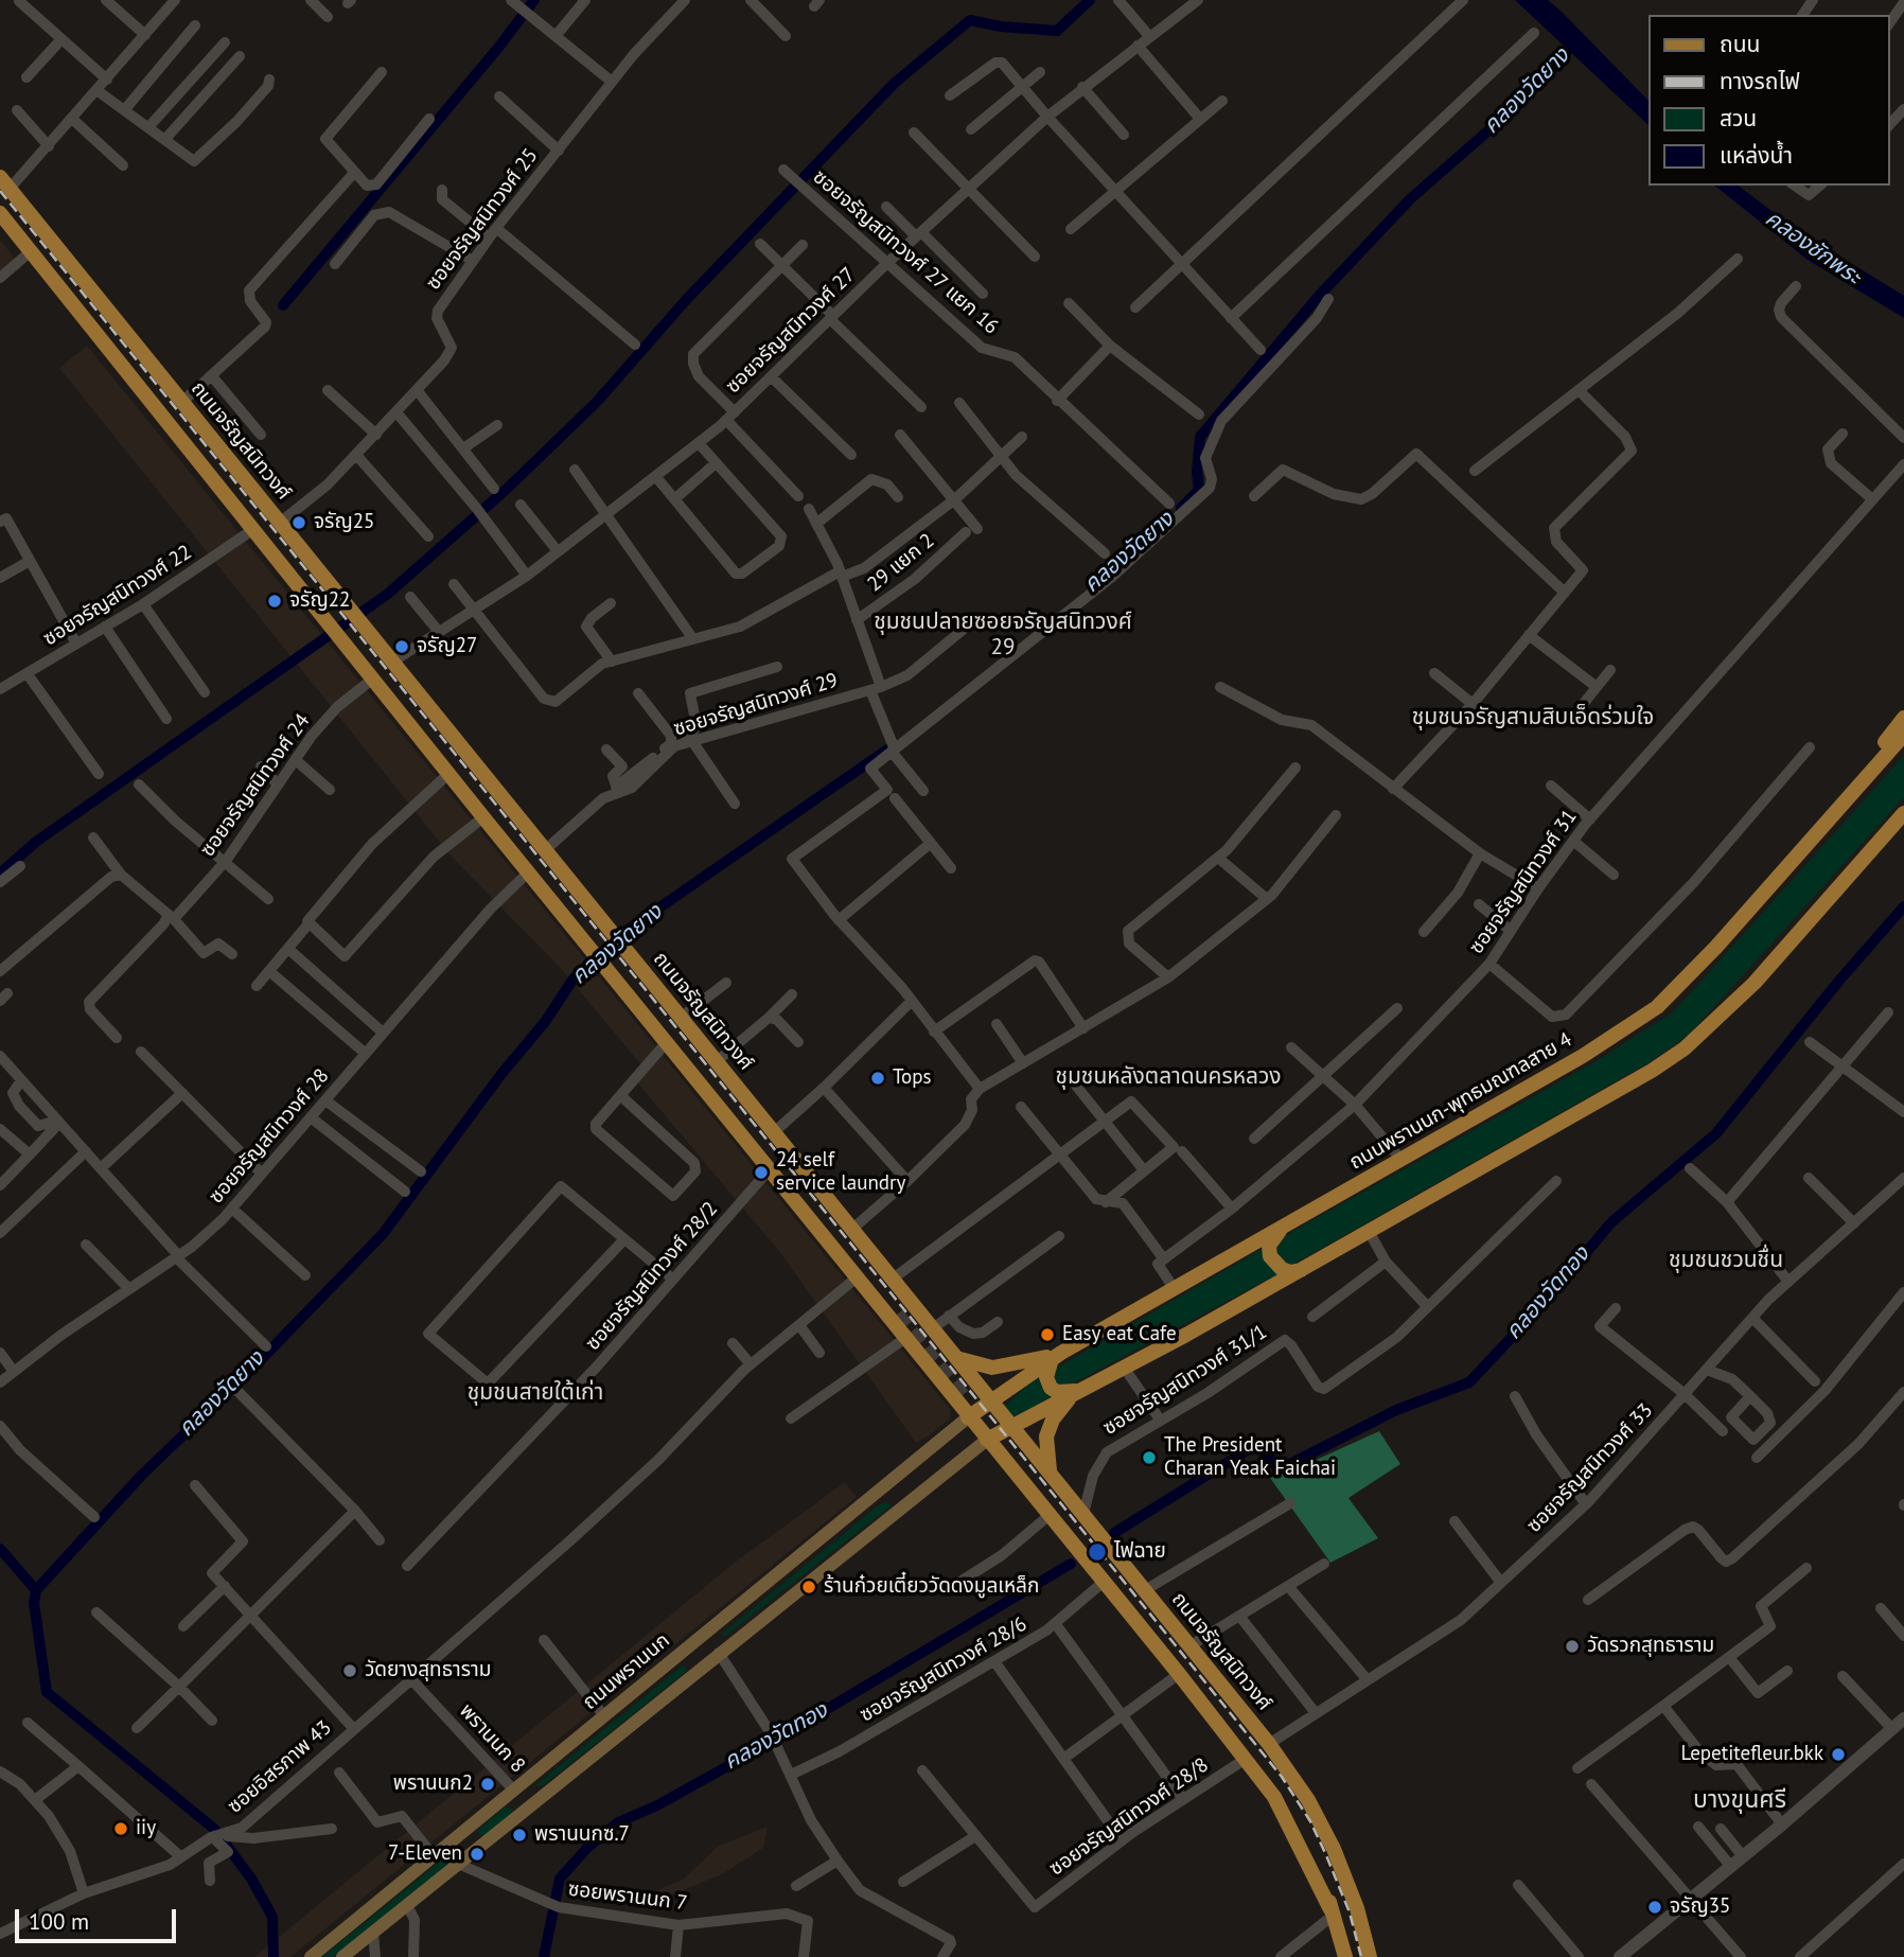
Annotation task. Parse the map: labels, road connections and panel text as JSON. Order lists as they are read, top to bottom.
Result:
{
  "streets": {
    "main road": ["ถนนจรัญสนิทวงศ์", "ถนนพรานนก-พุทธมณฑลสาย 4", "ถนนพรานนก"],
    "street": [
      "ซอยจรัญสนิทวงศ์ 25",
      "ซอยจรัญสนิทวงศ์ 27 แยก 16",
      "ซอยจรัญสนิทวงศ์ 27",
      "29 แยก 2",
      "ซอยจรัญสนิทวงศ์ 22",
      "ซอยจรัญสนิทวงศ์ 29",
      "ซอยจรัญสนิทวงศ์ 24",
      "ซอยจรัญสนิทวงศ์ 31",
      "ซอยจรัญสนิทวงศ์ 28",
      "ซอยจรัญสนิทวงศ์ 28/2",
      "ซอยจรัญสนิทวงศ์ 31/1",
      "ซอยจรัญสนิทวงศ์ 33",
      "ซอยจรัญสนิทวงศ์ 28/6",
      "พรานนก 8",
      "ซอยอิสรภาพ 43",
      "ซอยจรัญสนิทวงศ์ 28/8",
      "ซอยพรานนก 7"
    ]
  },
  "crossings": [
    ["ซอยจรัญสนิทวงศ์ 25", "ถนนจรัญสนิทวงศ์"],
    ["ซอยจรัญสนิทวงศ์ 27 แยก 16", "ซอยจรัญสนิทวงศ์ 27"],
    ["ซอยจรัญสนิทวงศ์ 27", "ถนนจรัญสนิทวงศ์"],
    ["ถนนจรัญสนิทวงศ์", "ซอยจรัญสนิทวงศ์ 22"],
    ["ถนนจรัญสนิทวงศ์", "ซอยจรัญสนิทวงศ์ 29"],
    ["ถนนจรัญสนิทวงศ์", "ซอยจรัญสนิทวงศ์ 24"],
    ["ถนนจรัญสนิทวงศ์", "ถนนพรานนก-พุทธมณฑลสาย 4"],
    ["ถนนจรัญสนิทวงศ์", "ซอยจรัญสนิทวงศ์ 28"],
    ["ถนนจรัญสนิทวงศ์", "ซอยจรัญสนิทวงศ์ 28/2"],
    ["ถนนจรัญสนิทวงศ์", "ซอยจรัญสนิทวงศ์ 31/1"],
    ["ถนนจรัญสนิทวงศ์", "ซอยจรัญสนิทวงศ์ 33"],
    ["ถนนจรัญสนิทวงศ์", "ซอยจรัญสนิทวงศ์ 28/6"],
    ["ถนนจรัญสนิทวงศ์", "ถนนพรานนก"],
    ["ถนนจรัญสนิทวงศ์", "ซอยอิสรภาพ 43"],
    ["ถนนจรัญสนิทวงศ์", "ซอยจรัญสนิทวงศ์ 28/8"],
    ["ถนนพรานนก-พุทธมณฑลสาย 4", "ถนนพรานนก"],
    ["ถนนพรานนก", "พรานนก 8"],
    ["ถนนพรานนก", "ซอยพรานนก 7"],
    ["พรานนก 8", "ซอยอิสรภาพ 43"]
  ],
  "districts": [
    "ชุมชนปลายซอยจรัญสนิทวงศ์ 29",
    "ชุมชนจรัญสามสิบเอ็ดร่วมใจ",
    "ชุมชนหลังตลาดนครหลวง",
    "ชุมชนชวนชื่น",
    "ชุมชนสายใต้เก่า",
    "บางขุนศรี"
  ],
  "water": ["คลองวัดยาง", "คลองชักพระ", "คลองวัดทอง"],
  "places": [
    "จรัญ25",
    "จรัญ22",
    "จรัญ27",
    "Tops",
    "24 self service laundry",
    "Easy eat Cafe",
    "The President Charan Yeak Faichai",
    "ไฟฉาย",
    "ร้านก๋วยเตี๋ยววัดดงมูลเหล็ก",
    "วัดรวกสุทธาราม",
    "วัดยางสุทธาราม",
    "Lepetitefleur.bkk",
    "พรานนก2",
    "iiy",
    "พรานนกซ.7",
    "7-Eleven",
    "จรัญ35"
  ],
  "legend": [
    "ถนน",
    "ทางรถไฟ",
    "สวน",
    "แหล่งน้ำ"
  ],
  "scale_bar": "100 m"
}
